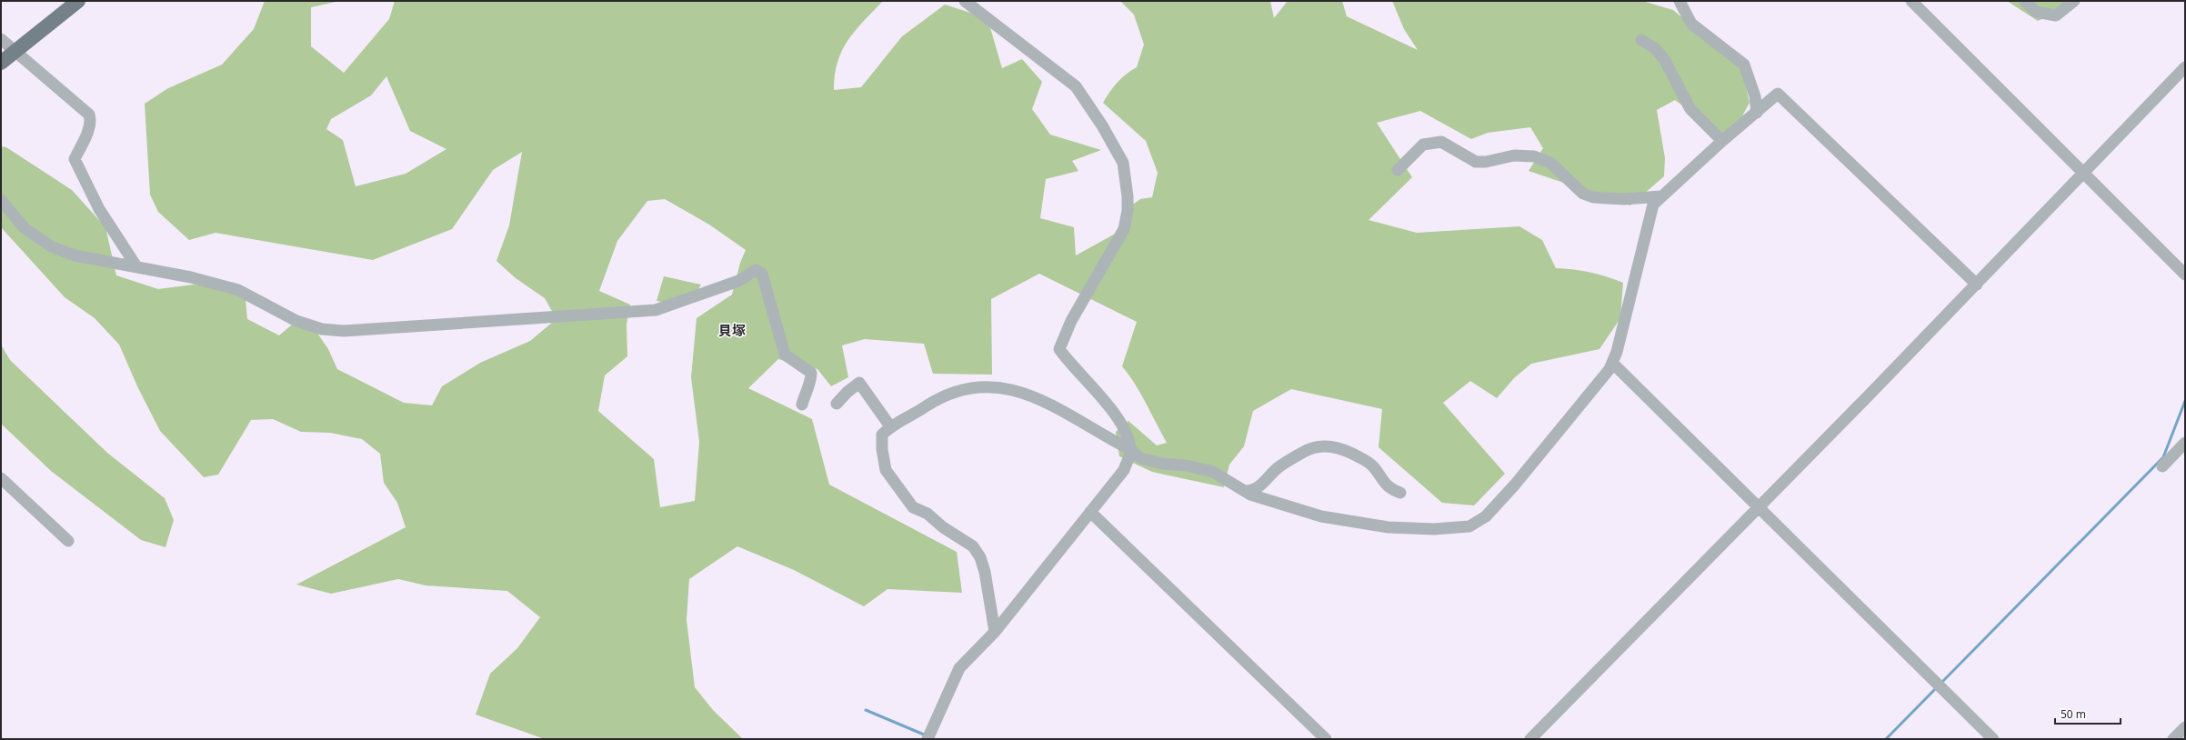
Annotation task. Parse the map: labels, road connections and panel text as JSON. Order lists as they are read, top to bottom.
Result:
{
  "districts": ["貝塚"],
  "scale_bar": "50 m"
}
